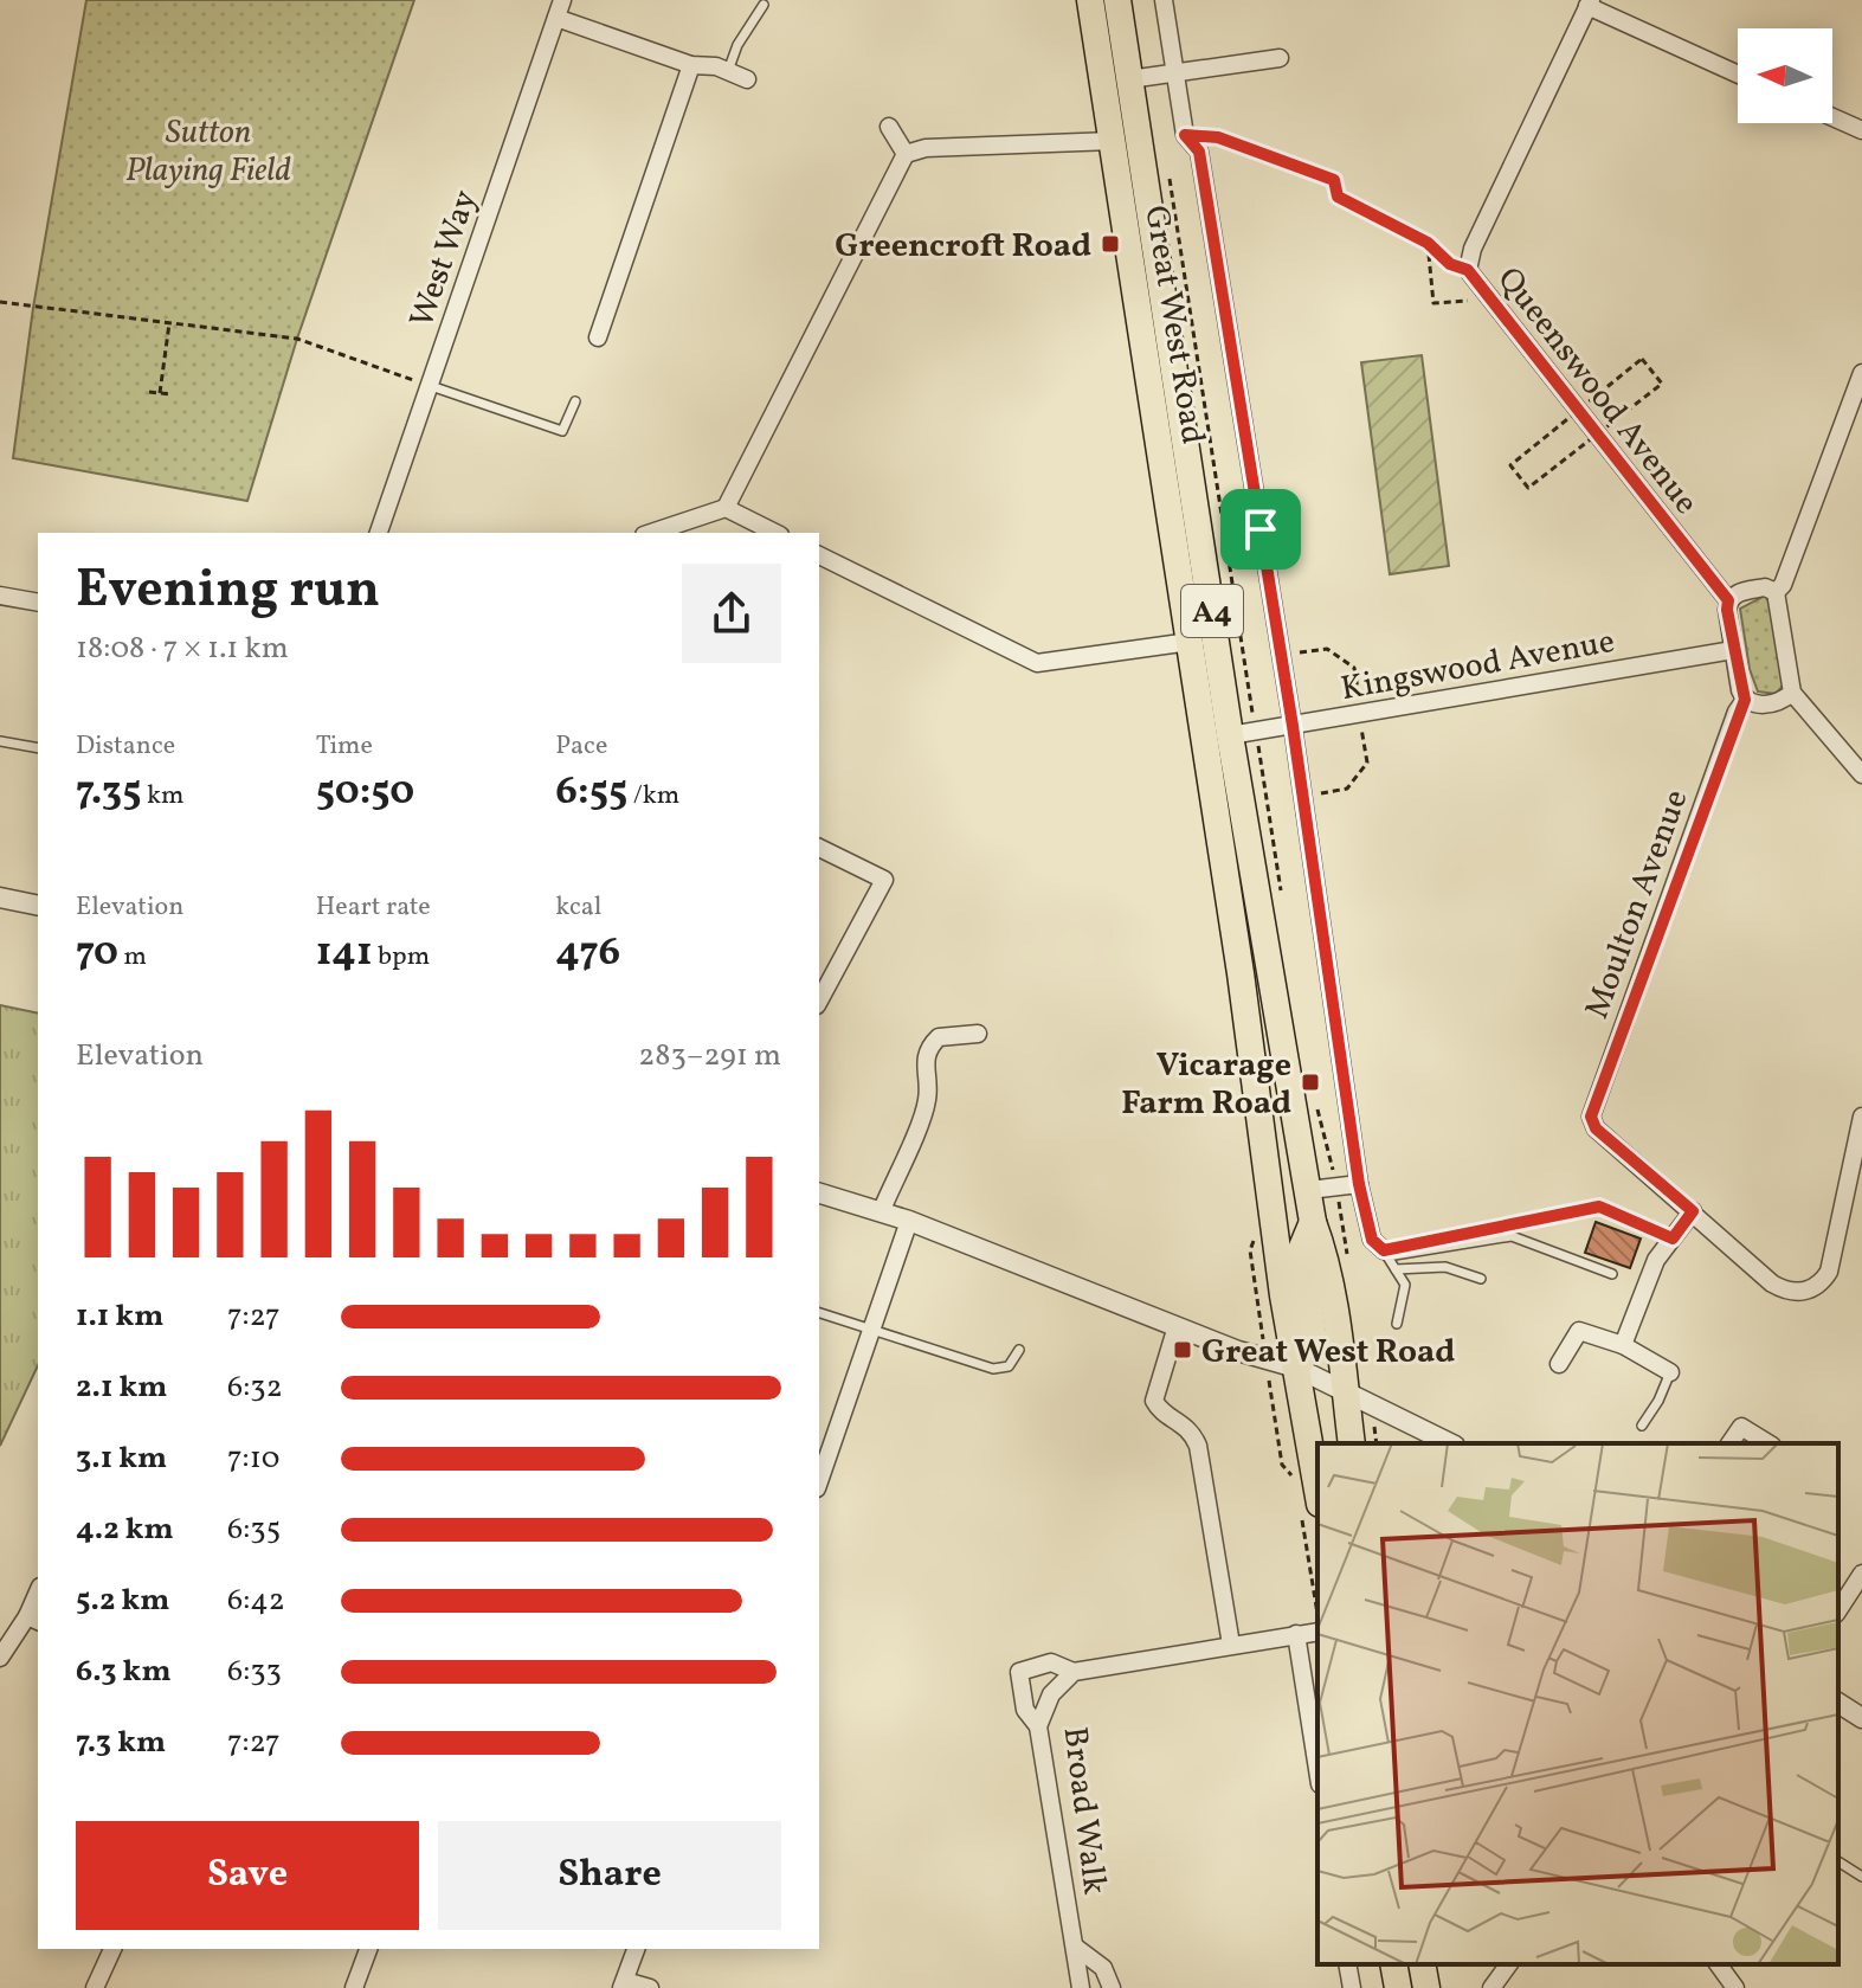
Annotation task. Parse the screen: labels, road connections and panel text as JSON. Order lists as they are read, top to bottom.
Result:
{
  "streets": {
    "highway": ["Great West Road", "A4"],
    "street": [
      "West Way",
      "Queenswood Avenue",
      "Kingswood Avenue",
      "Moulton Avenue",
      "Broad Walk"
    ]
  },
  "crossings": [
    ["Great West Road", "A4"],
    ["Great West Road", "Kingswood Avenue"]
  ],
  "parks": ["Sutton Playing Field"],
  "places": {
    "transit": ["Greencroft Road", "Vicarage Farm Road", "Great West Road"]
  },
  "north": "left",
  "page": {
    "heading": ["Evening run", "18:08 · 7 × 1.1 km"],
    "stats": [
      ["Distance", "7.35 km"],
      ["Time", "50:50"],
      ["Pace", "6:55 /km"],
      ["Elevation", "70 m"],
      ["Heart rate", "141 bpm"],
      ["kcal", "476"]
    ],
    "chart": ["Elevation", "283–291 m"],
    "list": [
      {
        "name": "1.1 km",
        "note": "7:27"
      },
      {
        "name": "2.1 km",
        "note": "6:32"
      },
      {
        "name": "3.1 km",
        "note": "7:10"
      },
      {
        "name": "4.2 km",
        "note": "6:35"
      },
      {
        "name": "5.2 km",
        "note": "6:42"
      },
      {
        "name": "6.3 km",
        "note": "6:33"
      },
      {
        "name": "7.3 km",
        "note": "7:27"
      }
    ],
    "buttons": ["Save", "Share"]
  }
}
